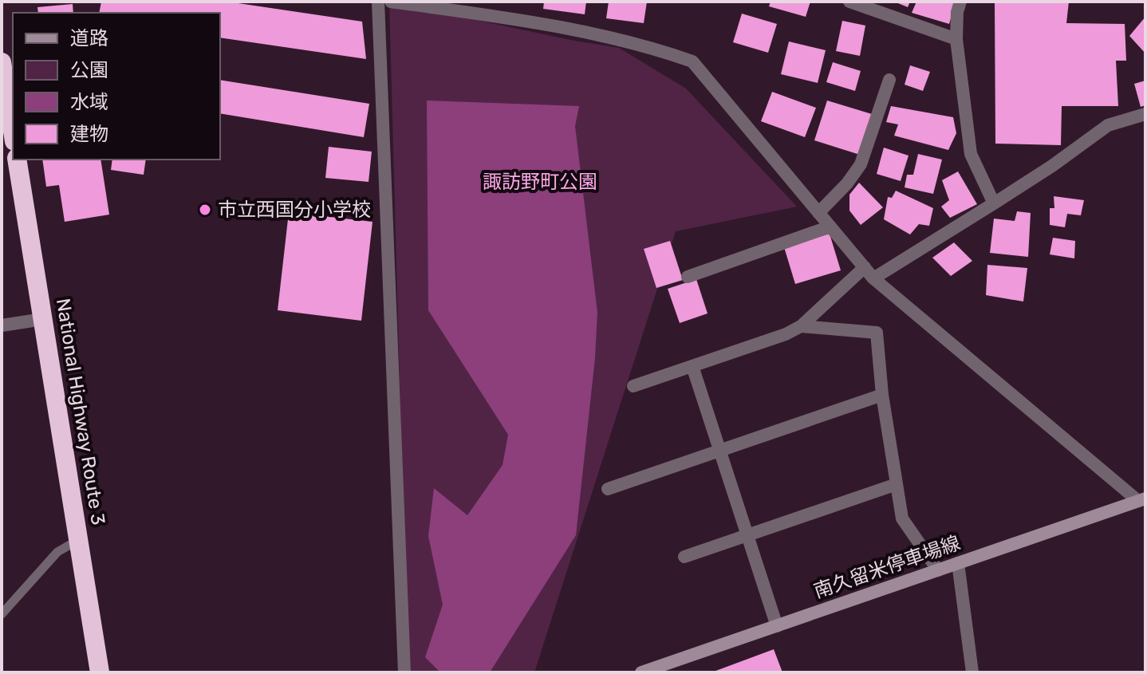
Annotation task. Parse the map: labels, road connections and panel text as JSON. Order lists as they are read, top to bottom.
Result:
{
  "streets": {
    "highway": ["National Highway Route 3"],
    "main road": ["南久留米停車場線"]
  },
  "parks": ["諏訪野町公園"],
  "places": ["市立西国分小学校"],
  "legend": [
    "道路",
    "公園",
    "水域",
    "建物"
  ]
}
